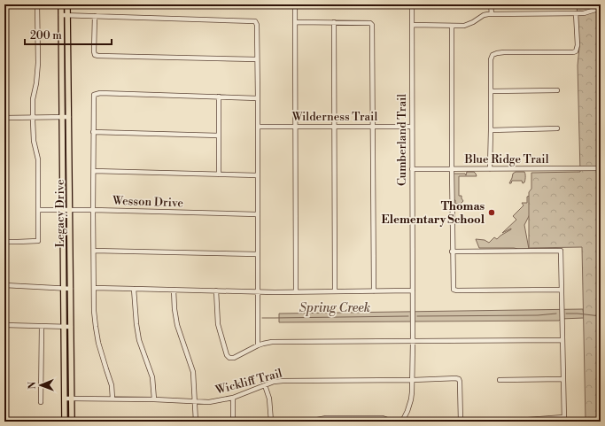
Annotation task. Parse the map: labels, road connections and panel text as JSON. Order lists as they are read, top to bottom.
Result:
{
  "streets": {
    "main road": ["Legacy Drive"],
    "street": [
      "Wilderness Trail",
      "Cumberland Trail",
      "Blue Ridge Trail",
      "Wesson Drive",
      "Wickliff Trail"
    ]
  },
  "crossings": [
    ["Wilderness Trail", "Cumberland Trail"],
    ["Cumberland Trail", "Blue Ridge Trail"],
    ["Cumberland Trail", "Wickliff Trail"],
    ["Wesson Drive", "Legacy Drive"],
    ["Legacy Drive", "Wickliff Trail"]
  ],
  "water": ["Spring Creek"],
  "places": ["Thomas Elementary School"],
  "scale_bar": "200 m",
  "north": "left"
}
